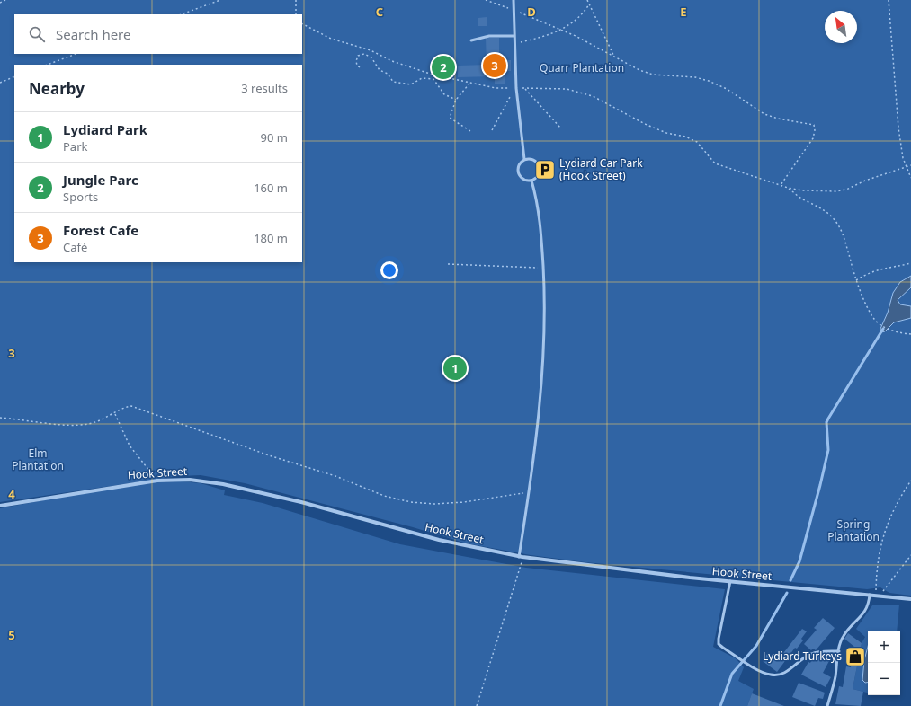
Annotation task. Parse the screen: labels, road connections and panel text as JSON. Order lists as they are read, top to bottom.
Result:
{
  "streets": {
    "street": ["Hook Street"]
  },
  "parks": ["Quarr Plantation", "Elm Plantation", "Spring Plantation"],
  "places": {
    "parking": ["Lydiard Car Park (Hook Street)"],
    "shop": ["Lydiard Turkeys"]
  },
  "north": "top left",
  "page": {
    "search": "Search here",
    "pins": ["3", "2", "1"],
    "heading": ["Nearby", "3 results"],
    "list": [
      {
        "mark": "1",
        "name": "Lydiard Park",
        "note": "Park",
        "value": "90 m"
      },
      {
        "mark": "2",
        "name": "Jungle Parc",
        "note": "Sports",
        "value": "160 m"
      },
      {
        "mark": "3",
        "name": "Forest Cafe",
        "note": "Café",
        "value": "180 m"
      }
    ],
    "map_buttons": ["+", "−"]
  },
  "grid": {
    "columns": ["C", "D", "E"],
    "rows": ["3", "4", "5"]
  }
}
